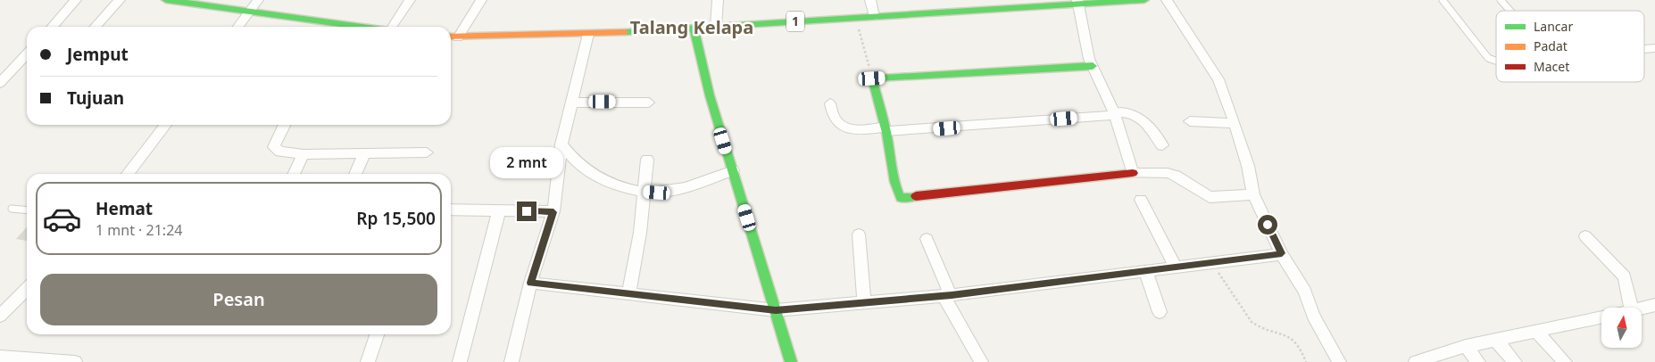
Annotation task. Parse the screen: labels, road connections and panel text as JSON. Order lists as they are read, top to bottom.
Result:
{
  "streets": {
    "main road": ["1"]
  },
  "districts": ["Talang Kelapa"],
  "legend": ["Lancar", "Padat", "Macet"],
  "north": "top",
  "page": {
    "banner": ["Jemput", "Tujuan"],
    "bubble": "2 mnt",
    "list": [
      {
        "name": "Hemat",
        "note": "1 mnt · 21:24",
        "value": "Rp 15,500"
      }
    ],
    "buttons": "Pesan"
  }
}
